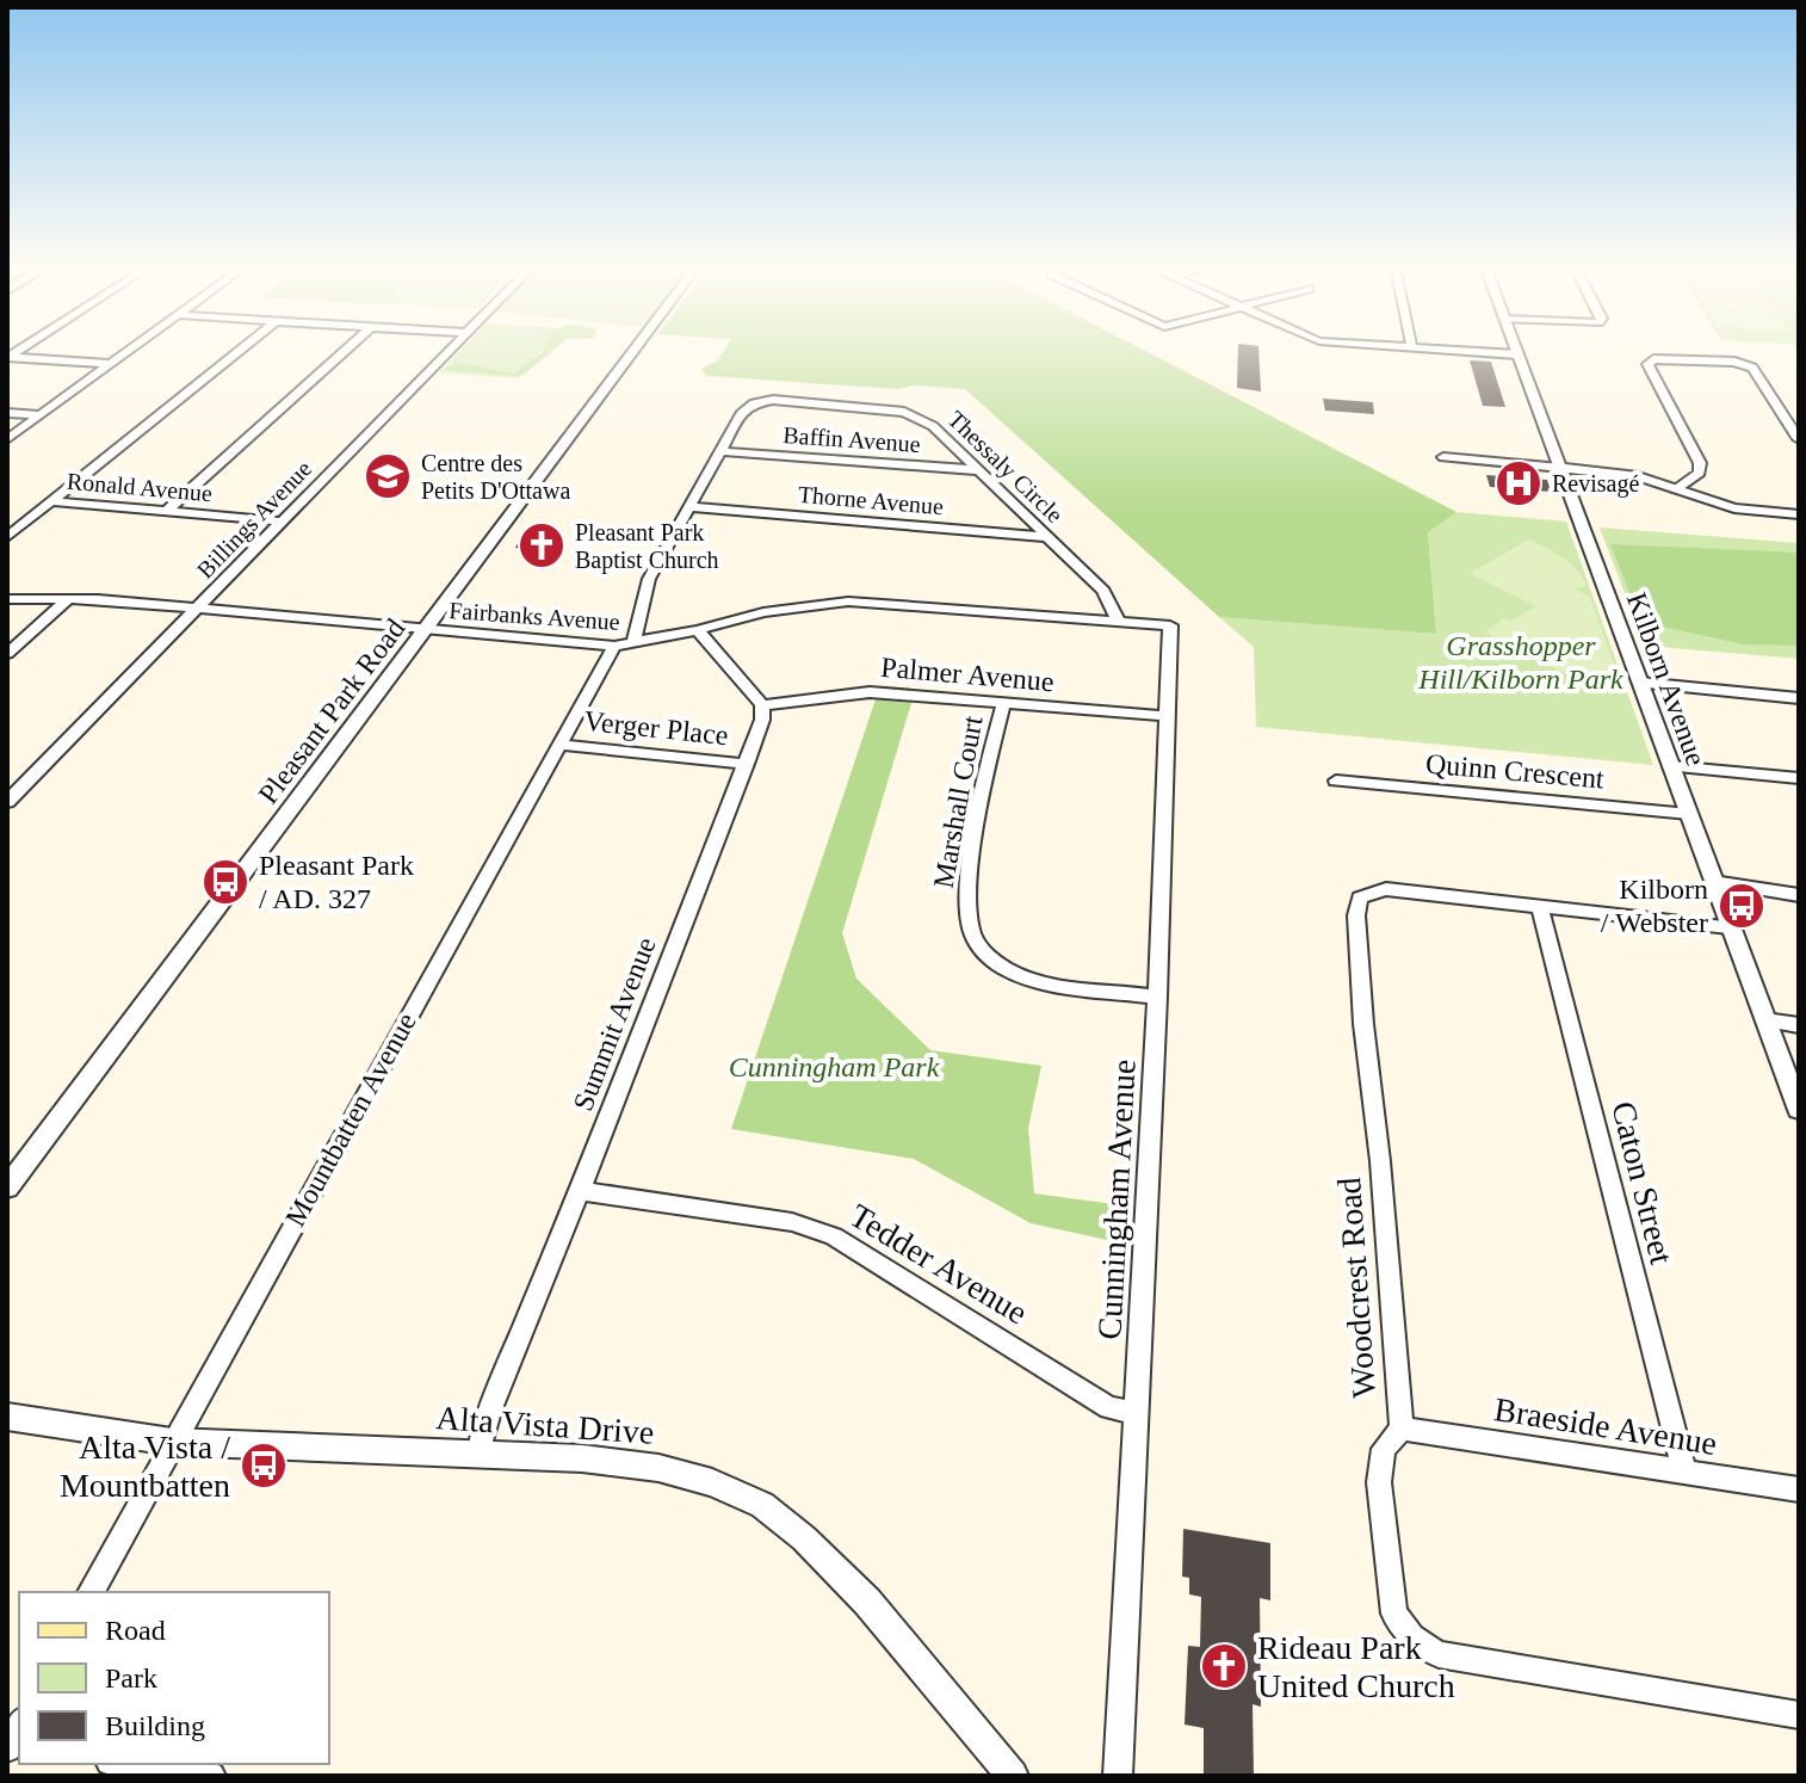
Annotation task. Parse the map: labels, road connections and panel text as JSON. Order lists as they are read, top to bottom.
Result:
{
  "streets": {
    "street": [
      "Baffin Avenue",
      "Thessaly Circle",
      "Ronald Avenue",
      "Thorne Avenue",
      "Billings Avenue",
      "Fairbanks Avenue",
      "Palmer Avenue",
      "Kilborn Avenue",
      "Pleasant Park Road",
      "Verger Place",
      "Quinn Crescent",
      "Marshall Court",
      "Summit Avenue",
      "Mountbatten Avenue",
      "Caton Street",
      "Cunningham Avenue",
      "Tedder Avenue",
      "Woodcrest Road",
      "Alta Vista Drive",
      "Braeside Avenue"
    ]
  },
  "crossings": [
    ["Baffin Avenue", "Thessaly Circle"],
    ["Thessaly Circle", "Thorne Avenue"],
    ["Thessaly Circle", "Fairbanks Avenue"],
    ["Thessaly Circle", "Mountbatten Avenue"],
    ["Ronald Avenue", "Billings Avenue"],
    ["Billings Avenue", "Fairbanks Avenue"],
    ["Fairbanks Avenue", "Pleasant Park Road"],
    ["Fairbanks Avenue", "Mountbatten Avenue"],
    ["Fairbanks Avenue", "Cunningham Avenue"],
    ["Palmer Avenue", "Marshall Court"],
    ["Palmer Avenue", "Summit Avenue"],
    ["Palmer Avenue", "Cunningham Avenue"],
    ["Kilborn Avenue", "Quinn Crescent"],
    ["Kilborn Avenue", "Woodcrest Road"],
    ["Verger Place", "Summit Avenue"],
    ["Verger Place", "Mountbatten Avenue"],
    ["Marshall Court", "Cunningham Avenue"],
    ["Summit Avenue", "Tedder Avenue"],
    ["Summit Avenue", "Alta Vista Drive"],
    ["Mountbatten Avenue", "Alta Vista Drive"],
    ["Caton Street", "Woodcrest Road"],
    ["Caton Street", "Braeside Avenue"],
    ["Cunningham Avenue", "Tedder Avenue"],
    ["Woodcrest Road", "Braeside Avenue"]
  ],
  "parks": ["Grasshopper Hill/Kilborn Park", "Cunningham Park"],
  "places": {
    "school or university": ["Centre des Petits D'Ottawa"],
    "hospital": ["Revisagé"],
    "church": ["Pleasant Park Baptist Church", "Rideau Park United Church"],
    "bus stop": ["Pleasant Park / AD. 327", "Kilborn / Webster", "Alta Vista / Mountbatten"]
  },
  "legend": ["Road", "Park", "Building"]
}
